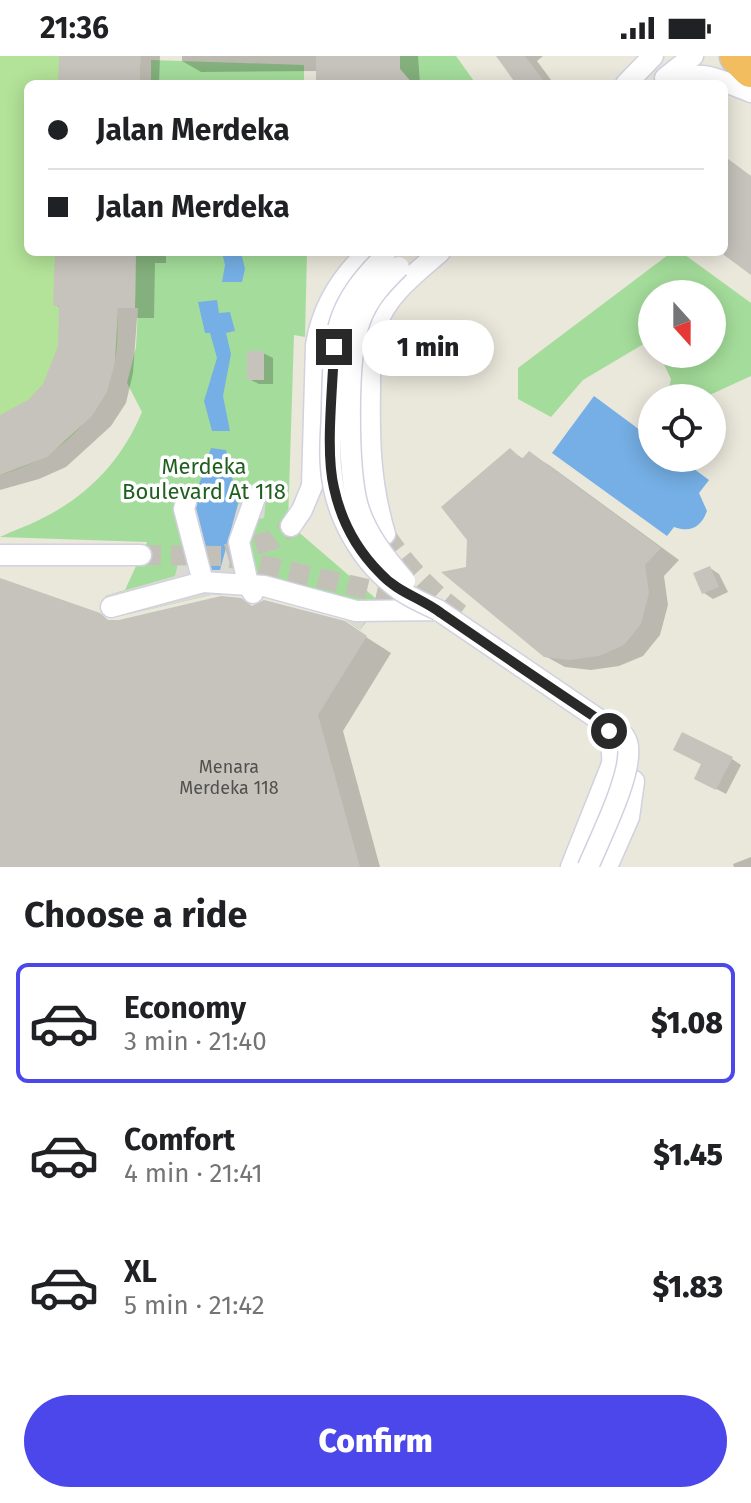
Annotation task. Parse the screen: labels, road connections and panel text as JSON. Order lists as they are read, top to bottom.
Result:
{
  "parks": ["Merdeka Boulevard At 118"],
  "house_numbers": ["Menara Merdeka 118"],
  "north": "bottom",
  "page": {
    "status": "21:36",
    "banner": ["Jalan Merdeka", "Jalan Merdeka"],
    "bubble": "1 min",
    "heading": "Choose a ride",
    "list": [
      {
        "name": "Economy",
        "note": "3 min · 21:40",
        "value": "$1.08"
      },
      {
        "name": "Comfort",
        "note": "4 min · 21:41",
        "value": "$1.45"
      },
      {
        "name": "XL",
        "note": "5 min · 21:42",
        "value": "$1.83"
      }
    ],
    "buttons": "Confirm"
  }
}
